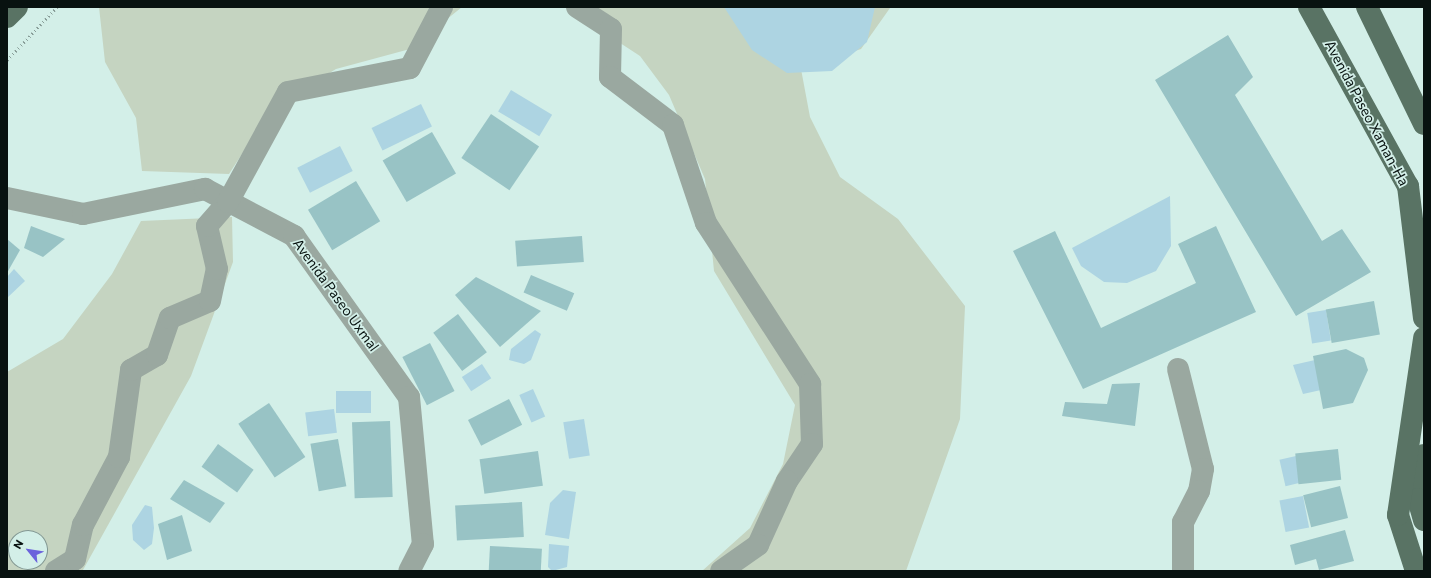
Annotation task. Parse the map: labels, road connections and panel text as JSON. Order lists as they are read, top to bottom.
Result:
{
  "streets": {
    "main road": ["Avenida Paseo Xaman-Ha"],
    "street": ["Avenida Paseo Uxmal"]
  },
  "north": "top left"
}
